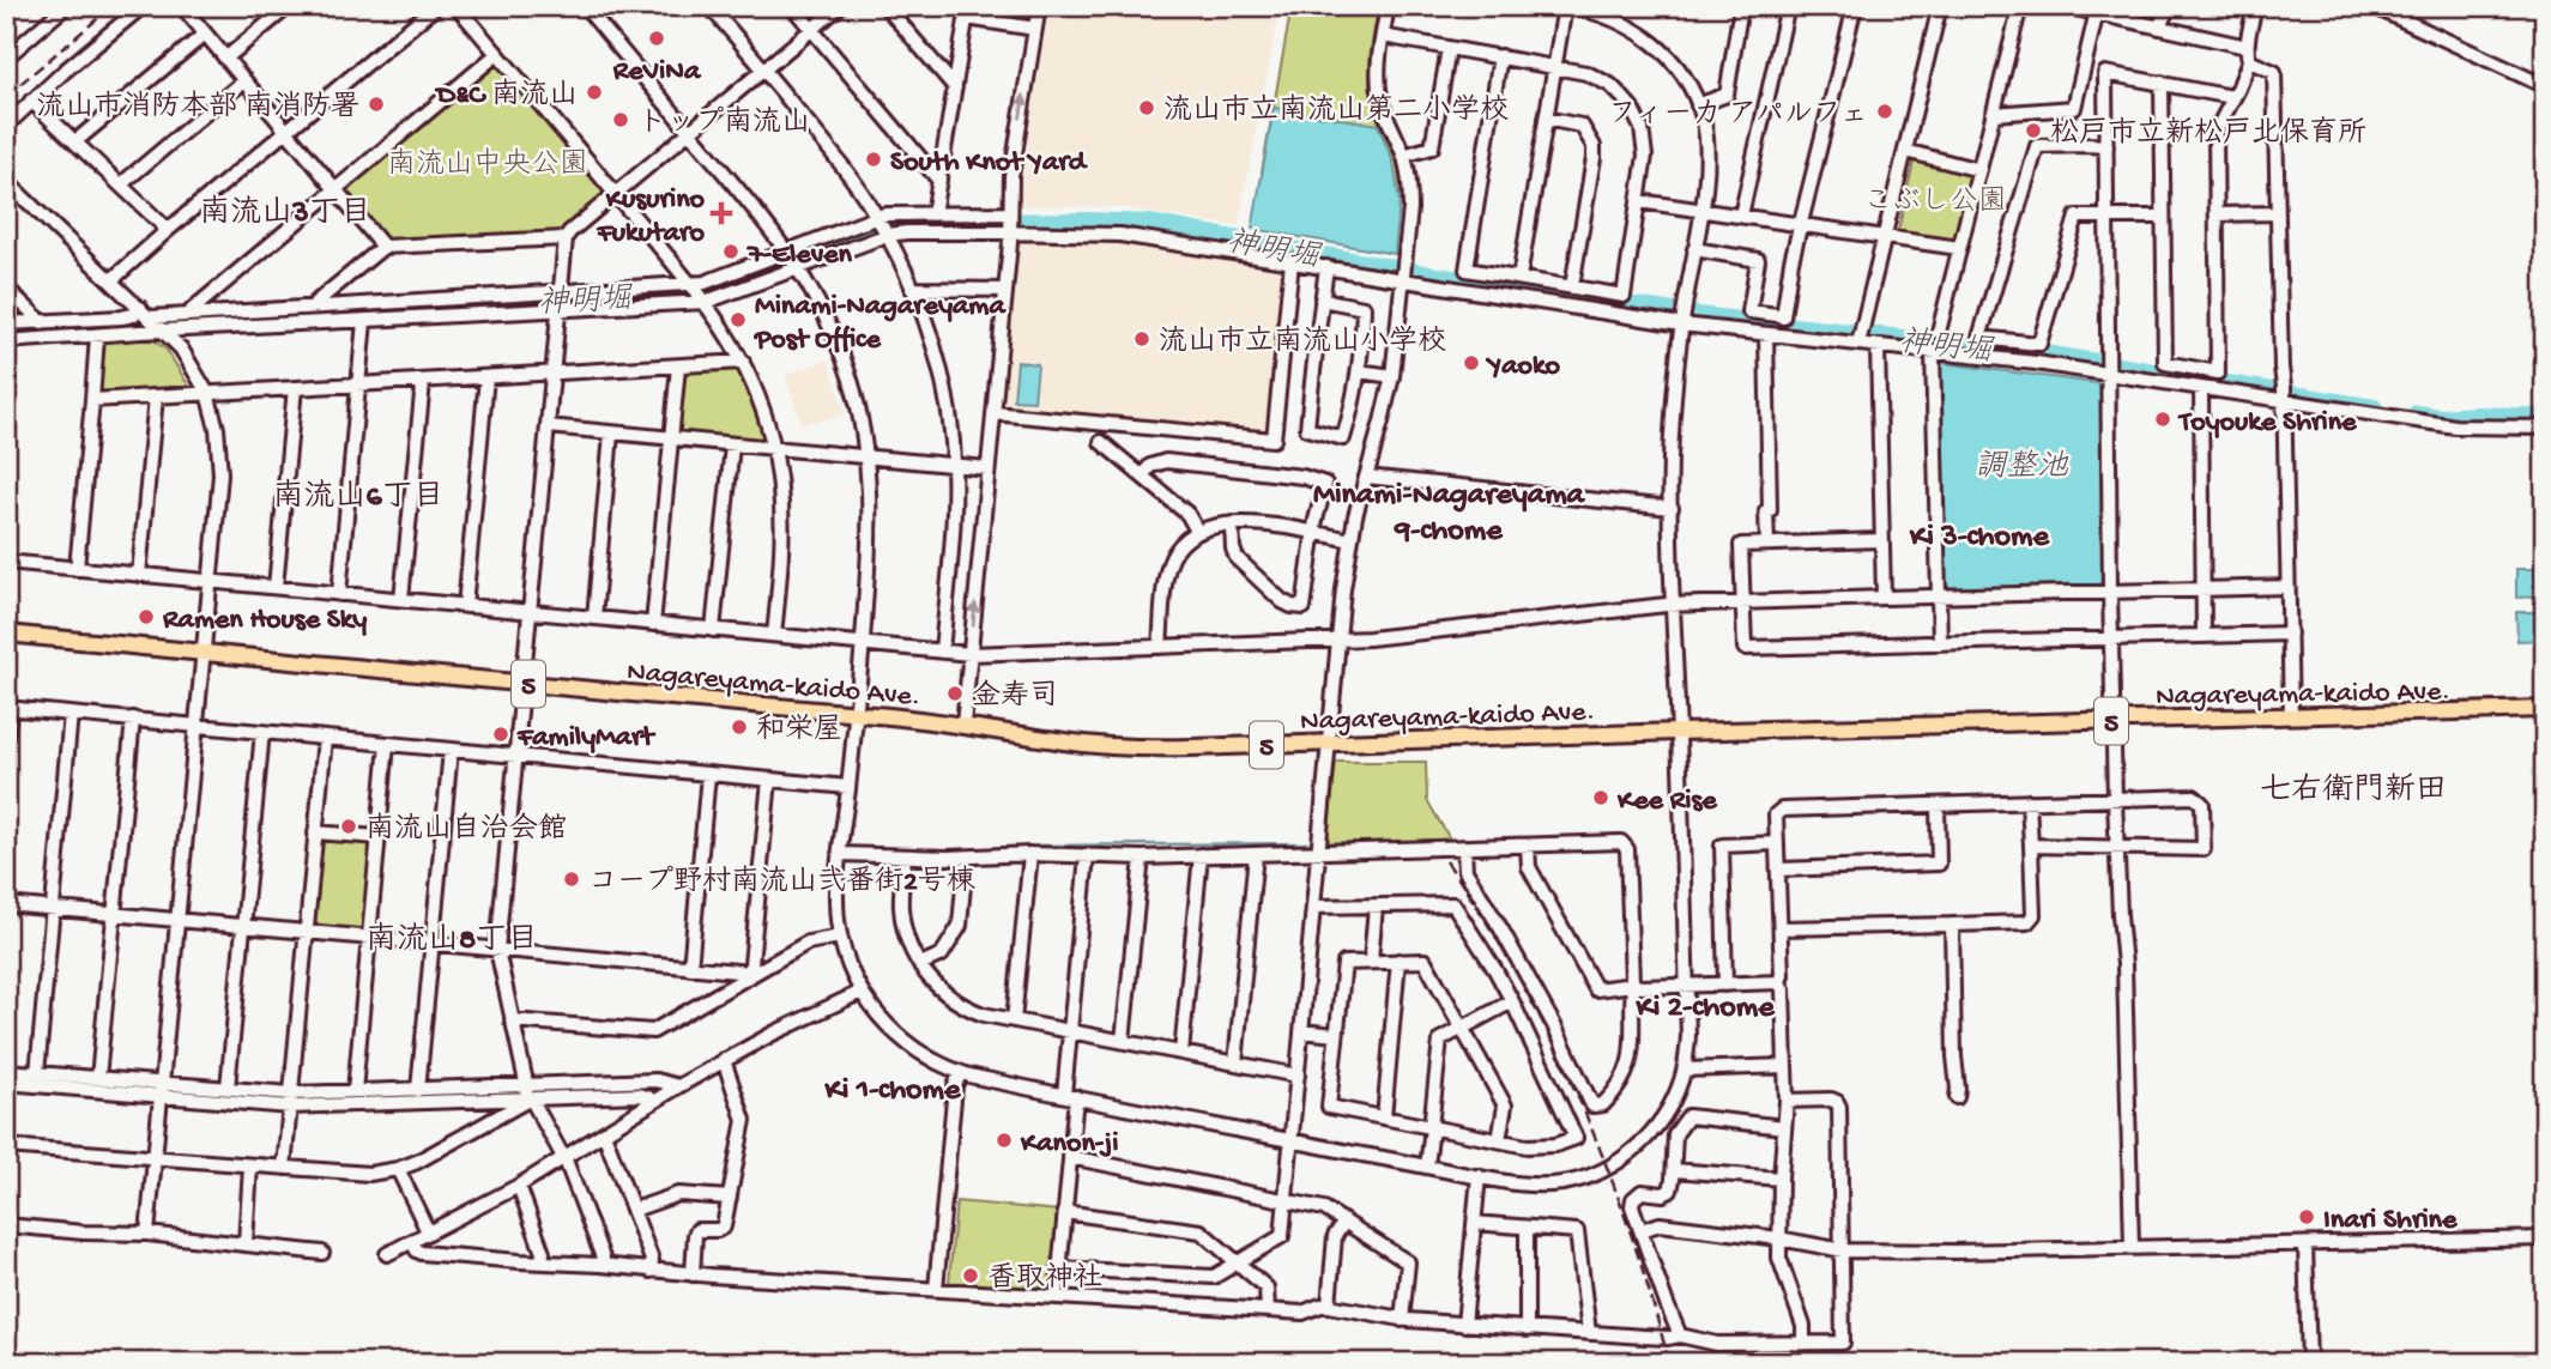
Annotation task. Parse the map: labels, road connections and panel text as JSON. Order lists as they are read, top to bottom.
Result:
{
  "streets": {
    "main road": ["Nagareyama-kaido Ave.", "5"]
  },
  "districts": [
    "南流山3丁目",
    "Minami-Nagareyama 9-chome",
    "南流山6丁目",
    "Ki 3-chome",
    "七右衛門新田",
    "南流山8丁目",
    "Ki 2-chome",
    "Ki 1-chome"
  ],
  "water": ["神明堀", "調整池"],
  "parks": ["南流山中央公園", "こぶし公園"],
  "places": {
    "other": [
      "ReViNa",
      "D&C 南流山",
      "流山市消防本部 南消防署",
      "流山市立南流山第二小学校",
      "フィーカ アパルフェ",
      "トップ南流山",
      "松戸市立新松戸北保育所",
      "South Knot Yard",
      "7-Eleven",
      "Minami-Nagareyama Post Office",
      "流山市立南流山小学校",
      "Yaoko",
      "Toyouke Shrine",
      "Ramen House Sky",
      "金寿司",
      "和栄屋",
      "FamilyMart",
      "Kee Rise",
      "南流山自治会館",
      "コープ野村南流山弐番街2号棟",
      "Kanon-ji",
      "Inari Shrine",
      "香取神社"
    ],
    "health": ["Kusurino Fukutaro"]
  }
}
